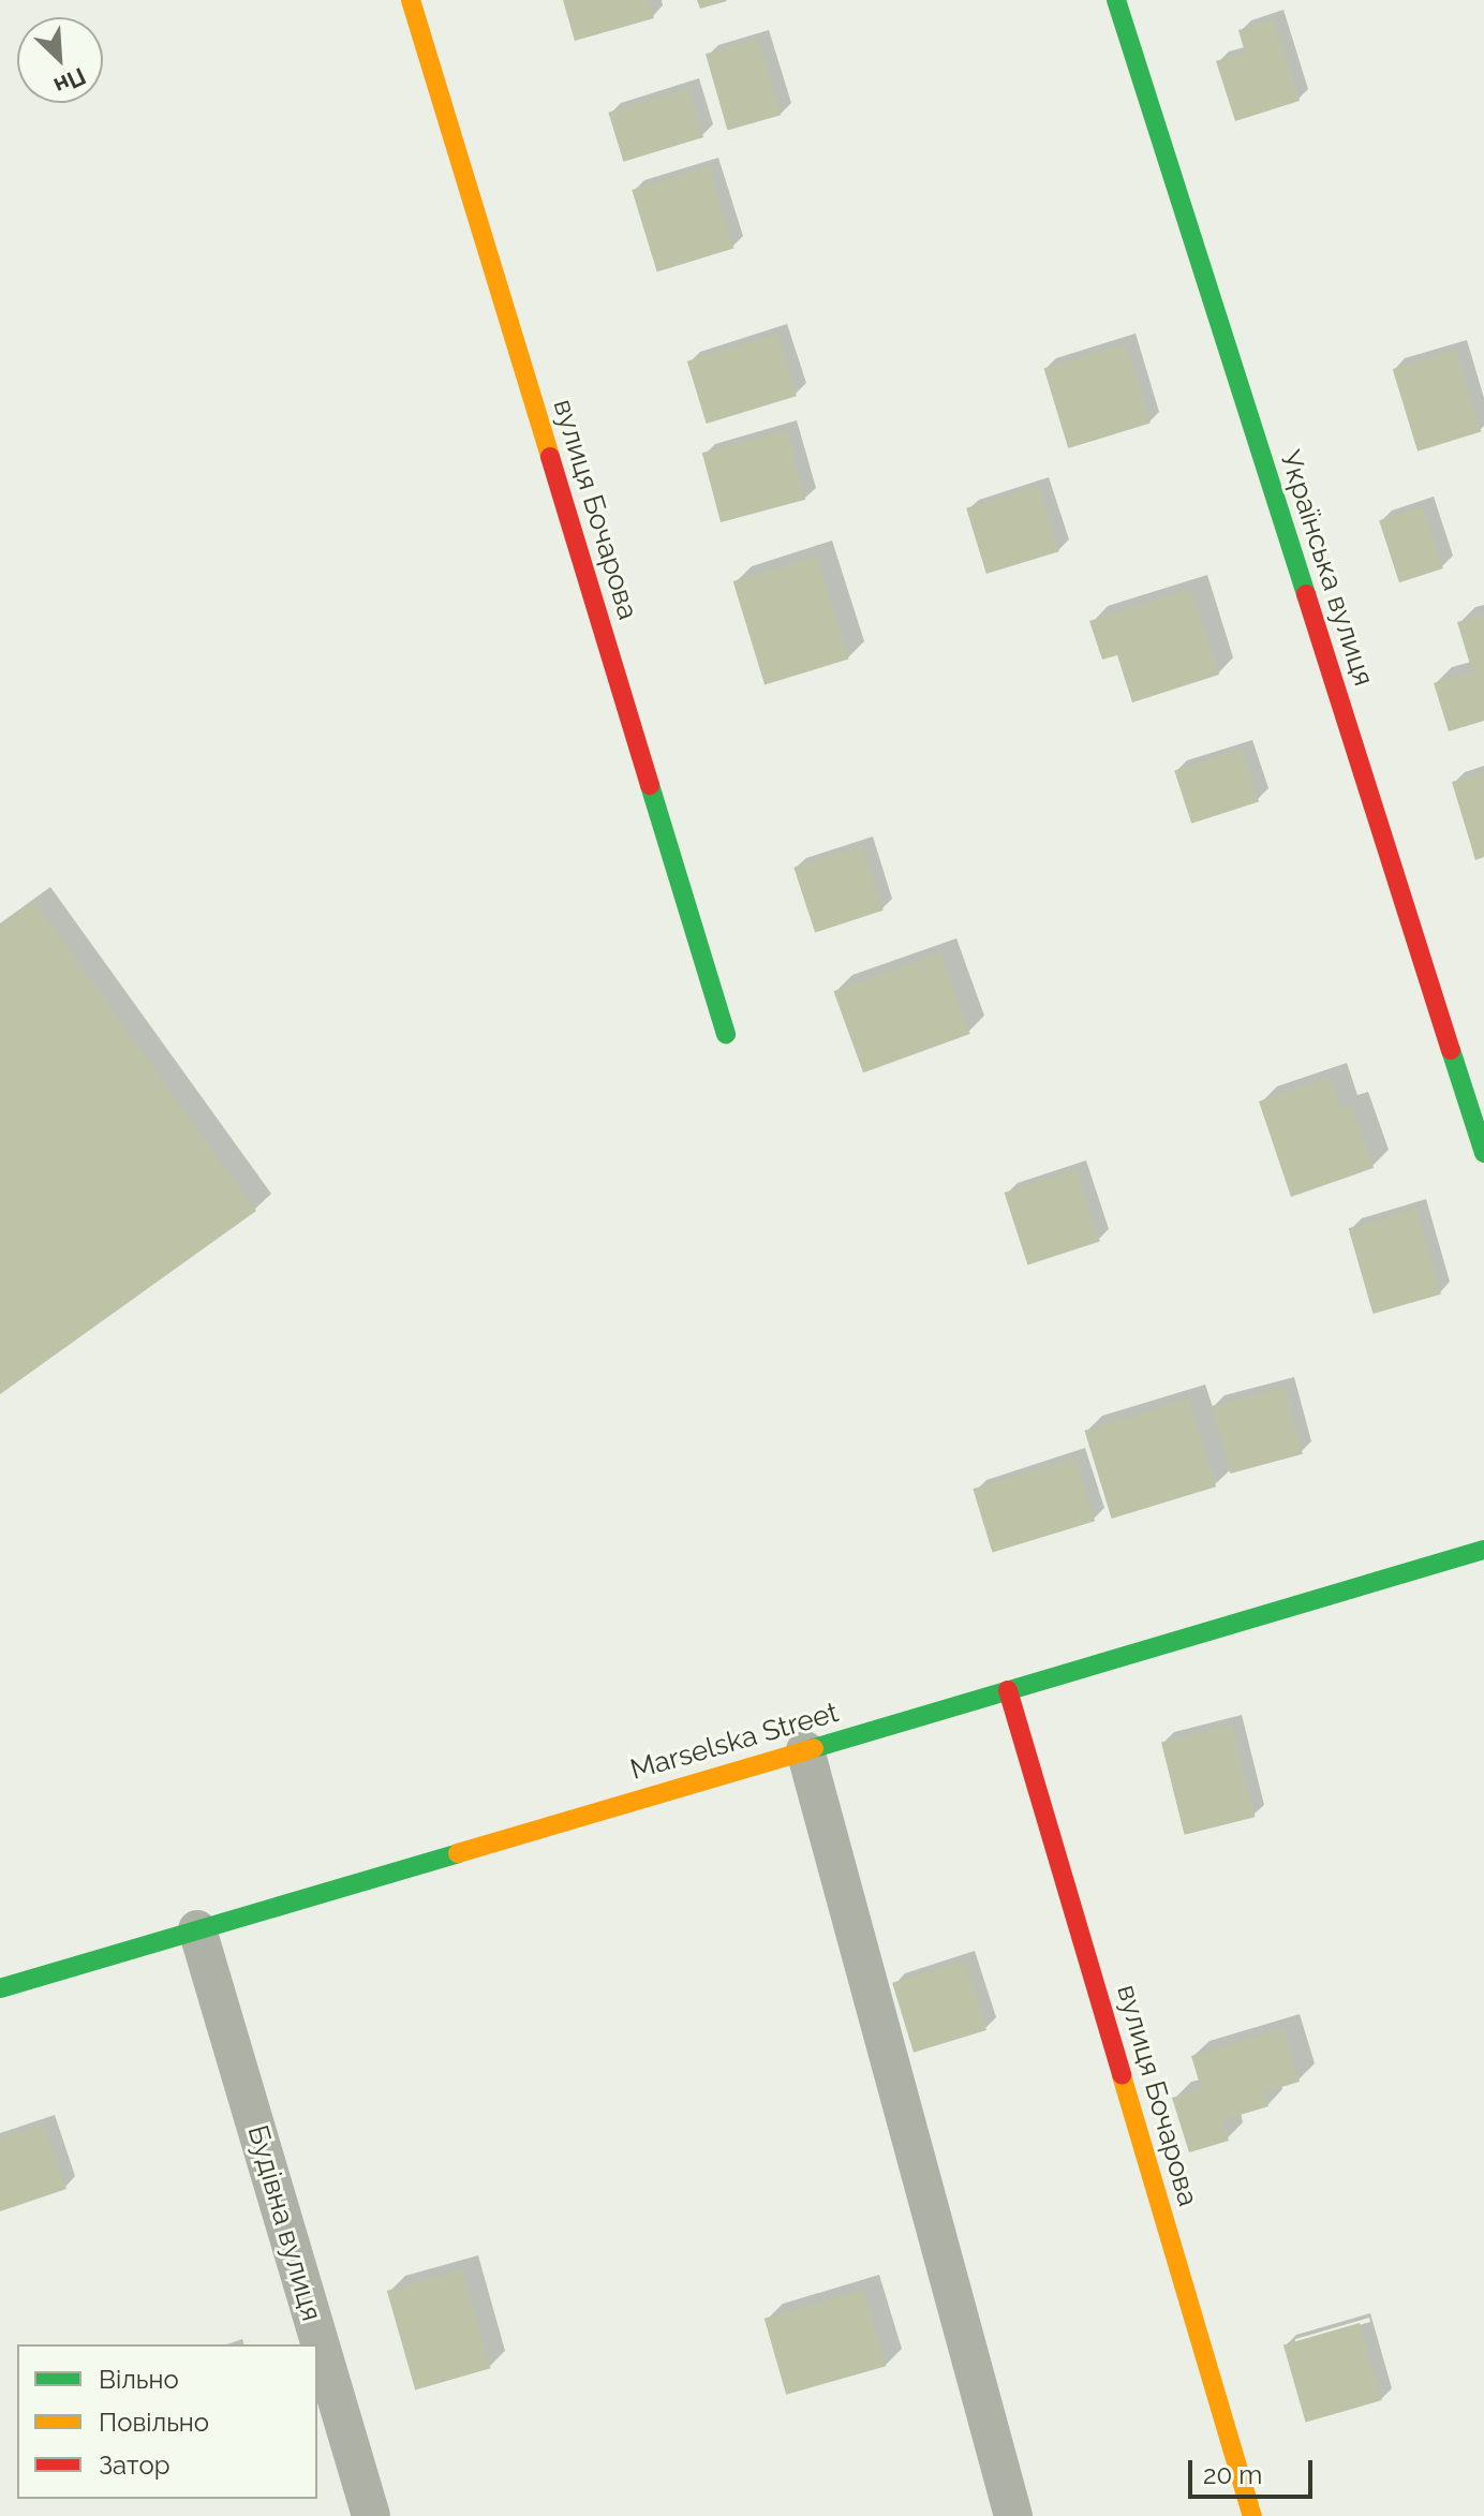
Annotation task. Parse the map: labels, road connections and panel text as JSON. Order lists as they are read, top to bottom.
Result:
{
  "streets": {
    "street": [
      "вулиця Бочарова",
      "Українська вулиця",
      "Marselska Street",
      "Будівна вулиця"
    ]
  },
  "crossings": [
    ["вулиця Бочарова", "Marselska Street"],
    ["Marselska Street", "Будівна вулиця"]
  ],
  "legend": ["Вільно", "Повільно", "Затор"],
  "scale_bar": "20 m",
  "north": "bottom right"
}
